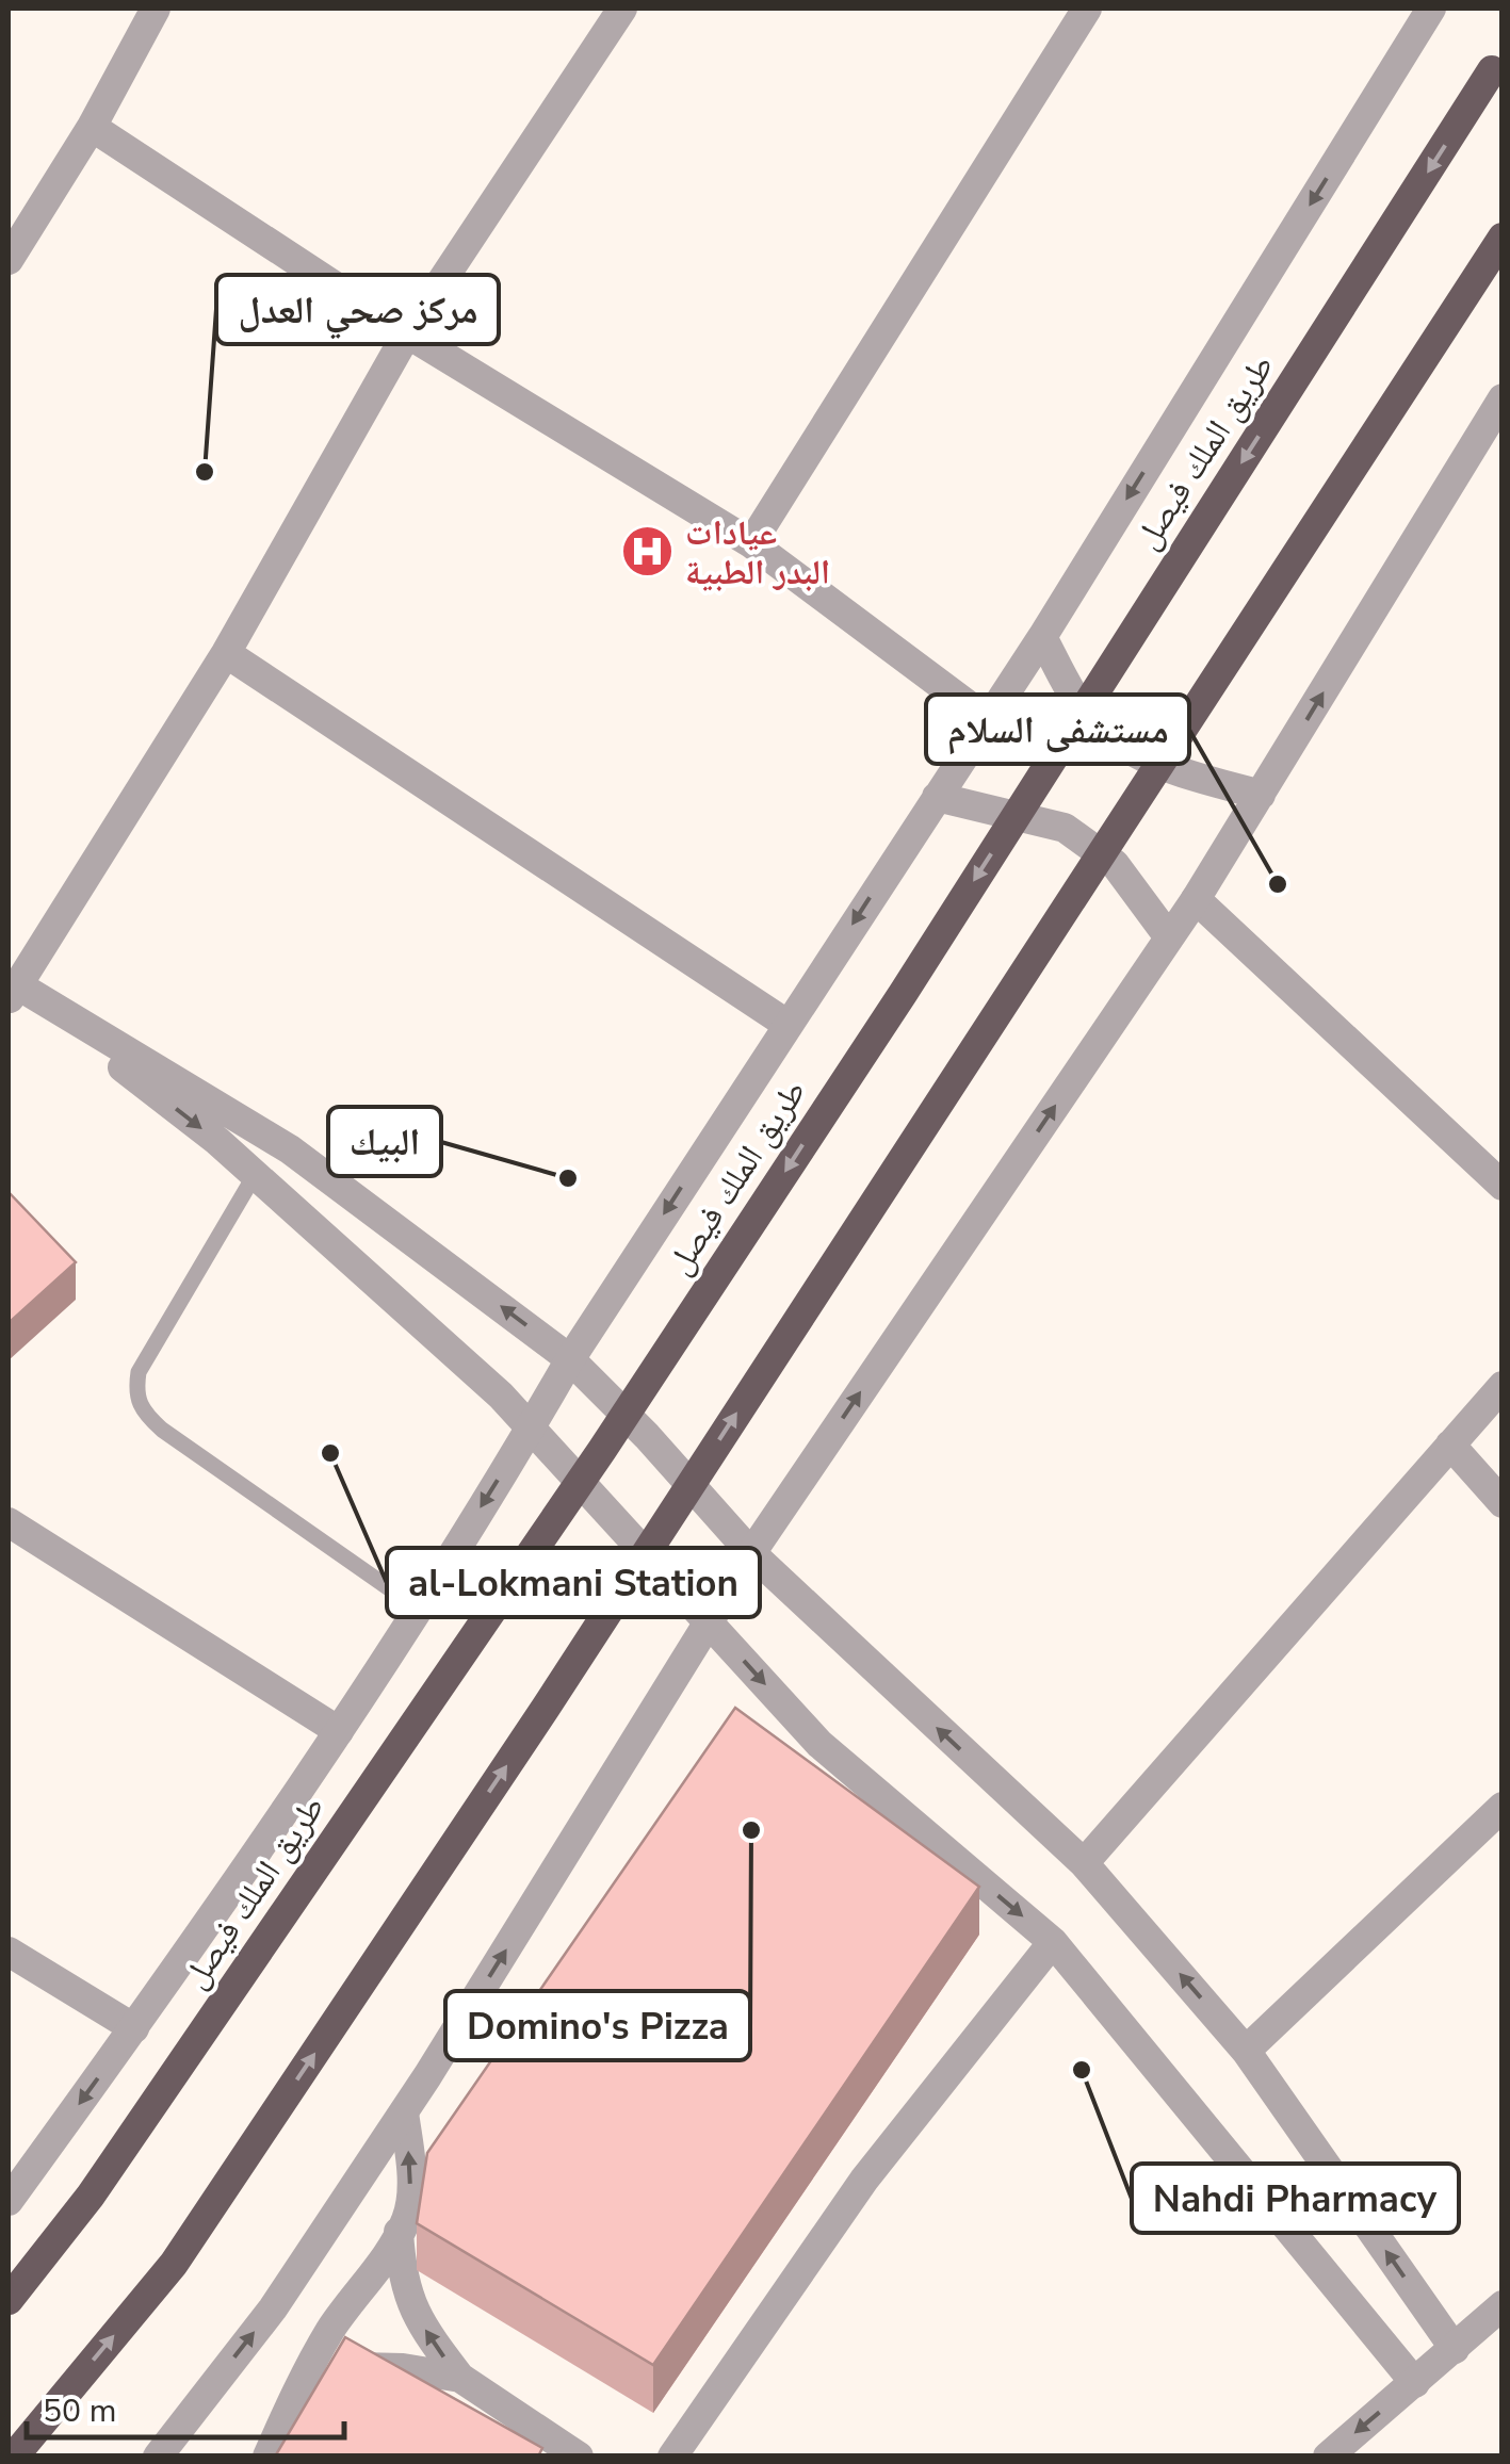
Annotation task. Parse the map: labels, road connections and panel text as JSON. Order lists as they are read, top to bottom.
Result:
{
  "streets": {
    "highway": ["طريق الملك فيصل"]
  },
  "places": {
    "other": [
      "مركز صحي العدل",
      "مستشفى السلام",
      "البيك",
      "al-Lokmani Station",
      "Domino's Pizza",
      "Nahdi Pharmacy"
    ],
    "hospital": ["عيادات البدر الطبية"]
  },
  "scale_bar": "50 m"
}
